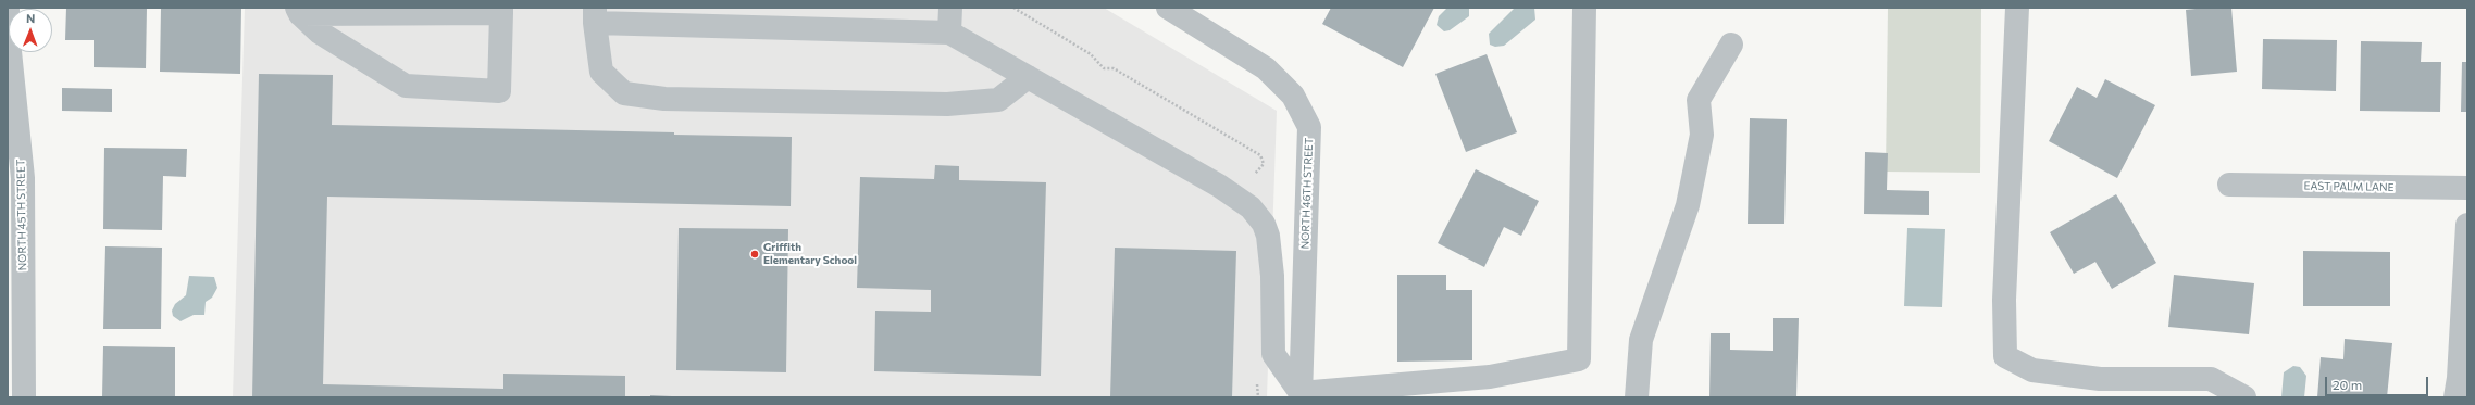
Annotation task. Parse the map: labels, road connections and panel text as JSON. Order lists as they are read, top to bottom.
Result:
{
  "streets": {
    "street": ["EAST PALM LANE", "NORTH 46TH STREET", "NORTH 45TH STREET"]
  },
  "places": ["Griffith Elementary School"],
  "scale_bar": "20 m",
  "north": "top"
}
